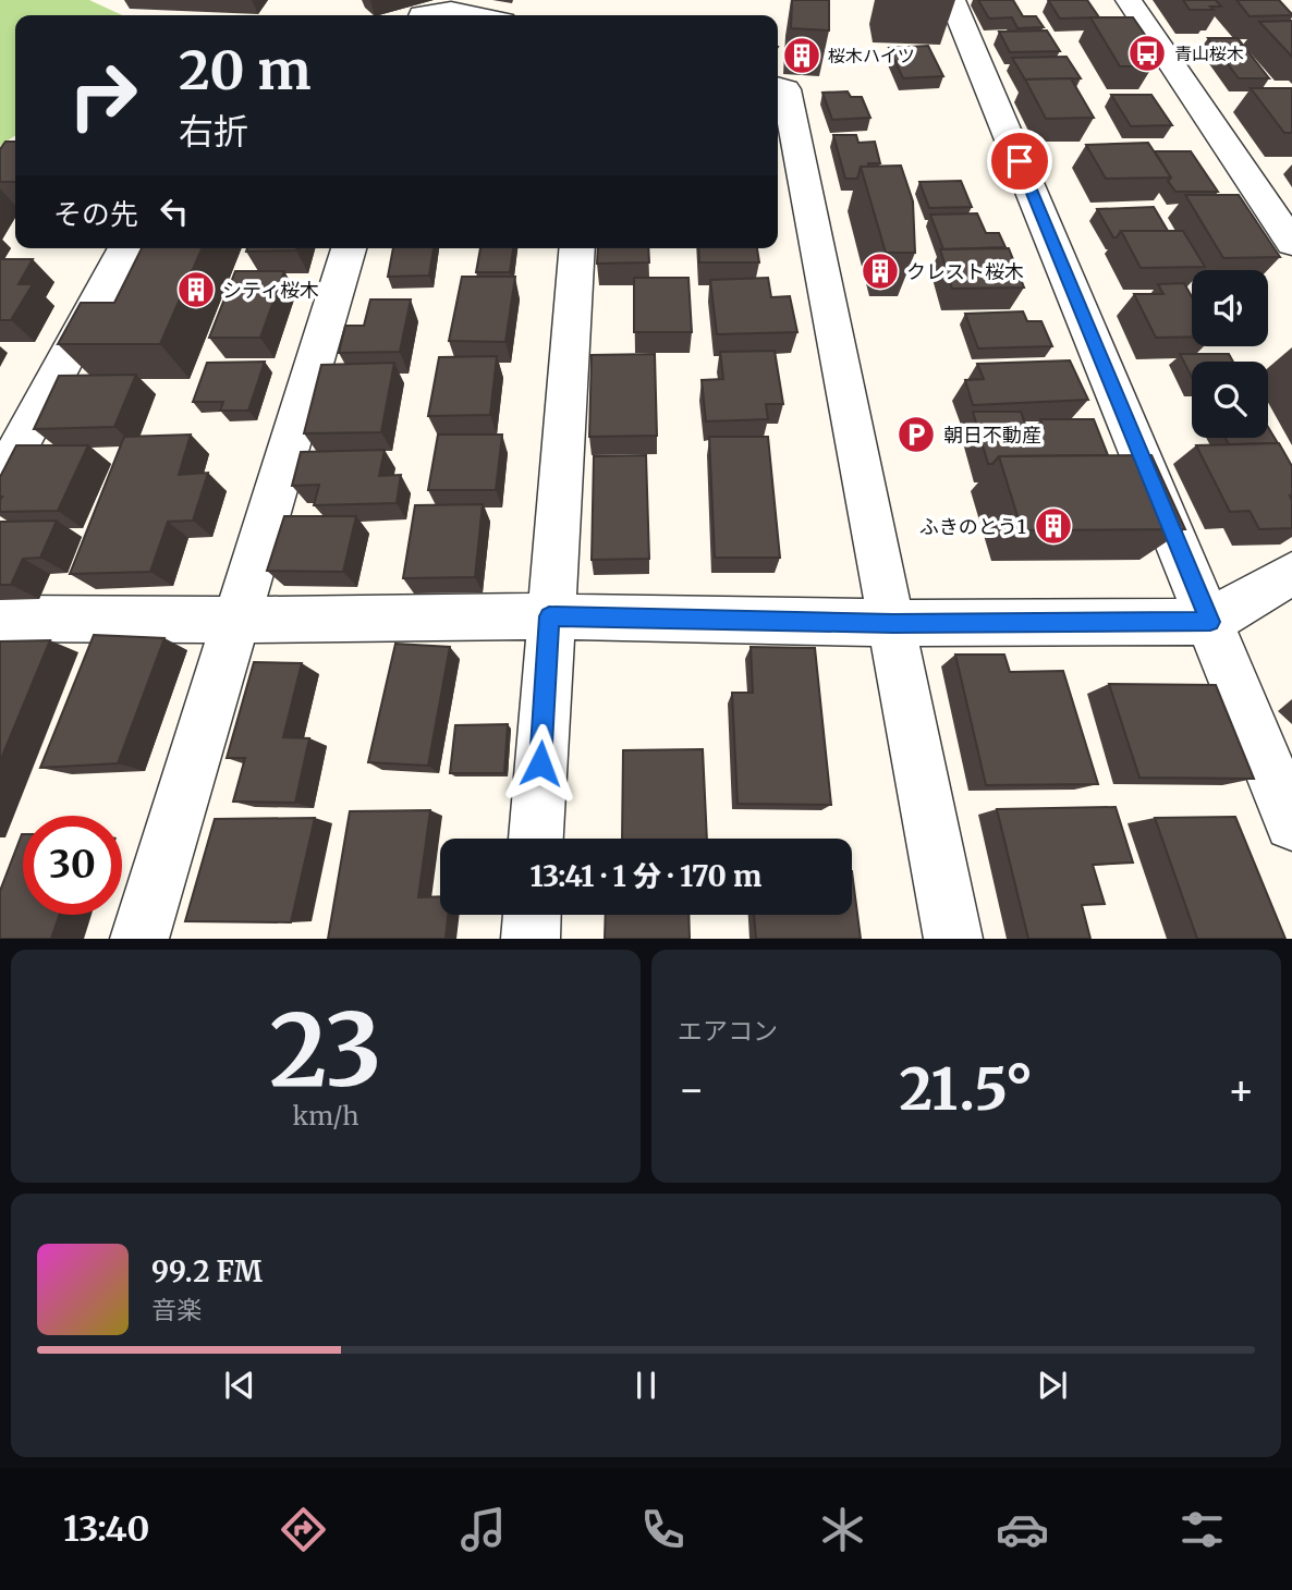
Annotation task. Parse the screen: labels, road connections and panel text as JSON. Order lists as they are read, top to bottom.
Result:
{
  "places": {
    "bus stop": ["青山桜木"],
    "building": [
      "桜木ハイツ",
      "クレスト桜木",
      "シティ桜木",
      "ふきのとう1"
    ],
    "parking": ["朝日不動産"]
  },
  "page": {
    "turn": ["20 m", "右折"],
    "then": "その先",
    "limit": "30",
    "trip": "13:41 · 1 分 · 170 m",
    "tile": [
      ["23", "km/h"],
      "エアコン"
    ],
    "heat": ["−", "21.5°", "+"],
    "song": ["99.2 FM", "音楽"],
    "tabs": "13:40"
  }
}
